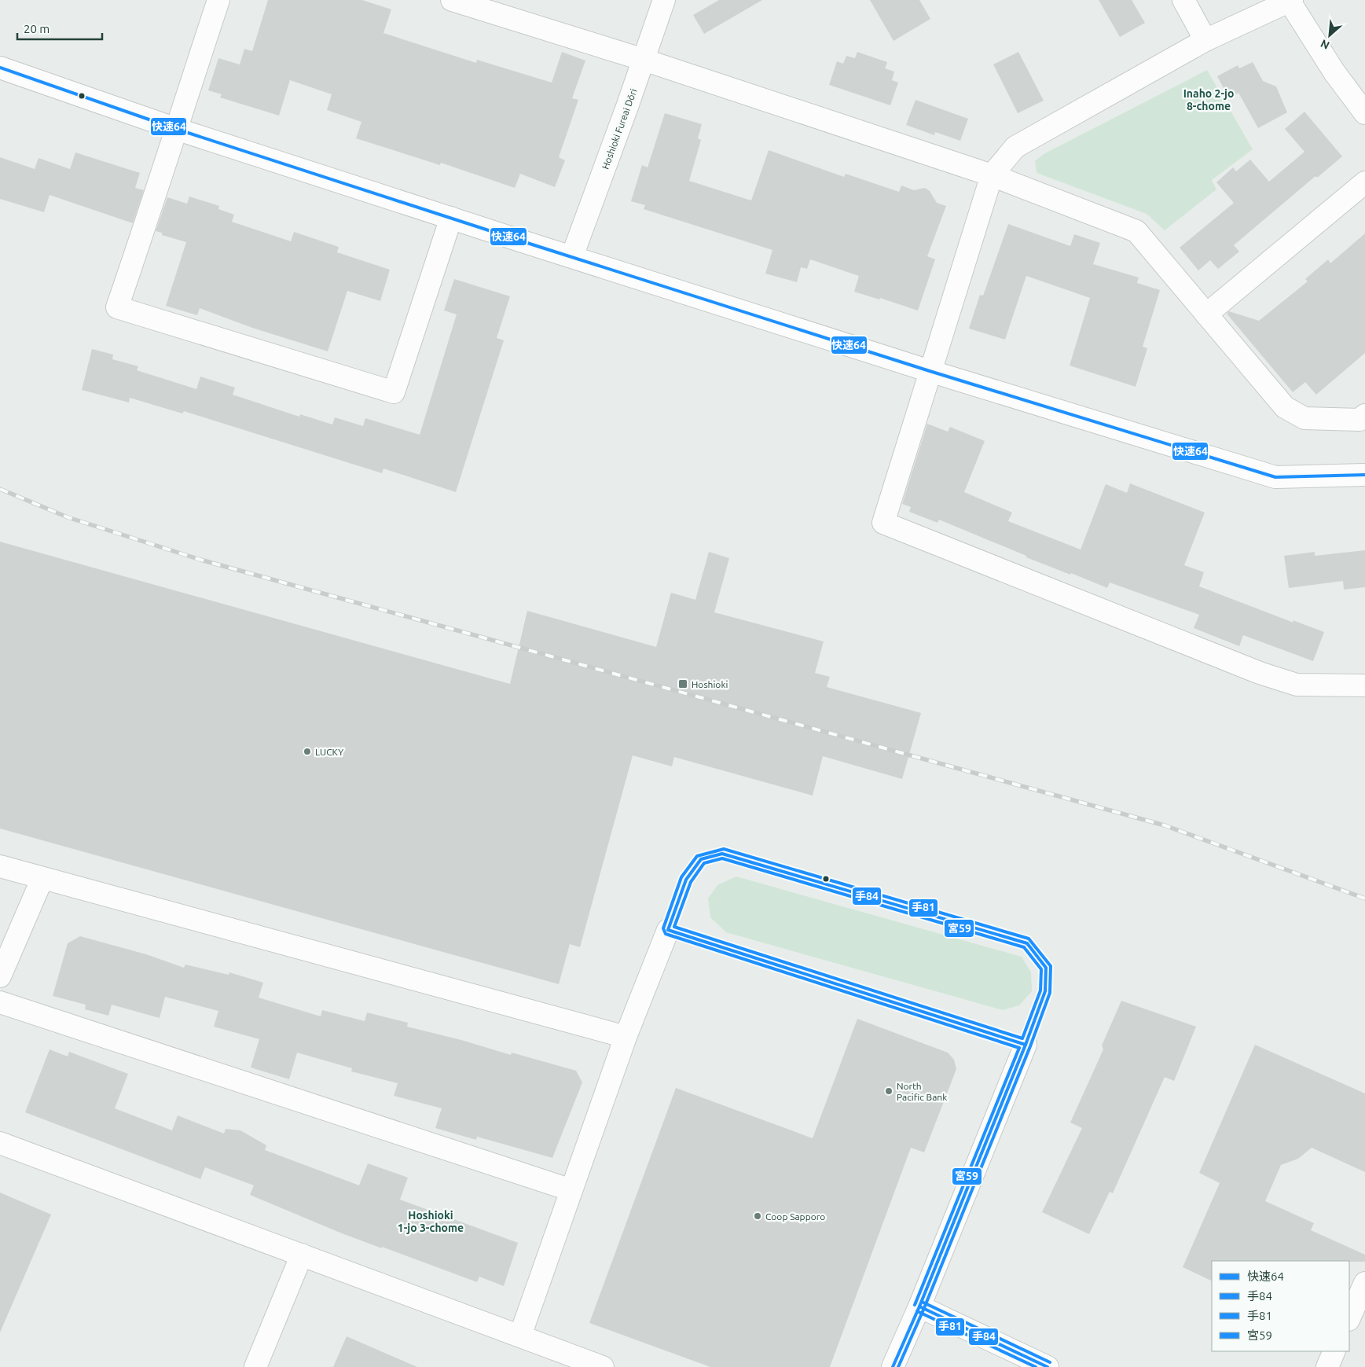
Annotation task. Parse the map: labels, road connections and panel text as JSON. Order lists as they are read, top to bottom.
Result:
{
  "streets": {
    "street": ["Hoshioki Fureai Dōri"]
  },
  "districts": ["Inaho 2-jo 8-chome", "Hoshioki 1-jo 3-chome"],
  "places": {
    "transit": ["Hoshioki"],
    "other": ["LUCKY", "North Pacific Bank", "Coop Sapporo"]
  },
  "lines": [
    "transit line 快速64",
    "transit line 手81",
    "transit line 手84",
    "transit line 宮59"
  ],
  "legend": [
    "快速64",
    "手84",
    "手81",
    "宮59"
  ],
  "scale_bar": "20 m",
  "north": "bottom left"
}
